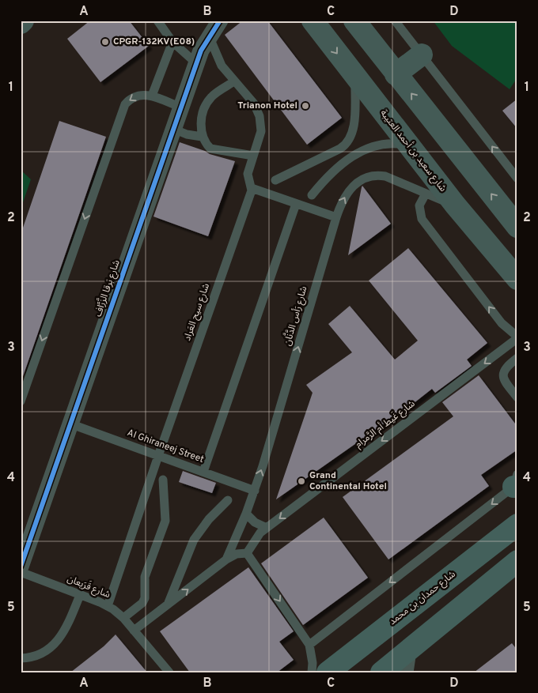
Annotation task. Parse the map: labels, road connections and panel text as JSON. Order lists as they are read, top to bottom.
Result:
{
  "streets": {
    "main road": ["شارع سعيد بن أحمد العتيبة", "شارع حمدان بن محمد"],
    "street": ["شارع بَرقا الزَّرَّاف"],
    "lane": [
      "شارع سيح العَراد",
      "شارع رَأس الدَّنَّان",
      "شارع غَيط أم الرَّمرام",
      "Al Ghiraneej Street",
      "شارع قَرَيعان"
    ]
  },
  "crossings": [
    ["شارع سعيد بن أحمد العتيبة", "شارع رَأس الدَّنَّان"],
    ["شارع بَرقا الزَّرَّاف", "شارع سيح العَراد"],
    ["شارع بَرقا الزَّرَّاف", "Al Ghiraneej Street"],
    ["شارع سيح العَراد", "Al Ghiraneej Street"],
    ["شارع سيح العَراد", "شارع قَرَيعان"],
    ["شارع رَأس الدَّنَّان", "Al Ghiraneej Street"]
  ],
  "one_way": ["شارع غَيط أم الرَّمرام"],
  "places": ["CPGR-132KV(E08)", "Trianon Hotel", "Grand Continental Hotel"],
  "grid": {
    "columns": [
      "A",
      "B",
      "C",
      "D"
    ],
    "rows": [
      "1",
      "2",
      "3",
      "4",
      "5"
    ]
  }
}
